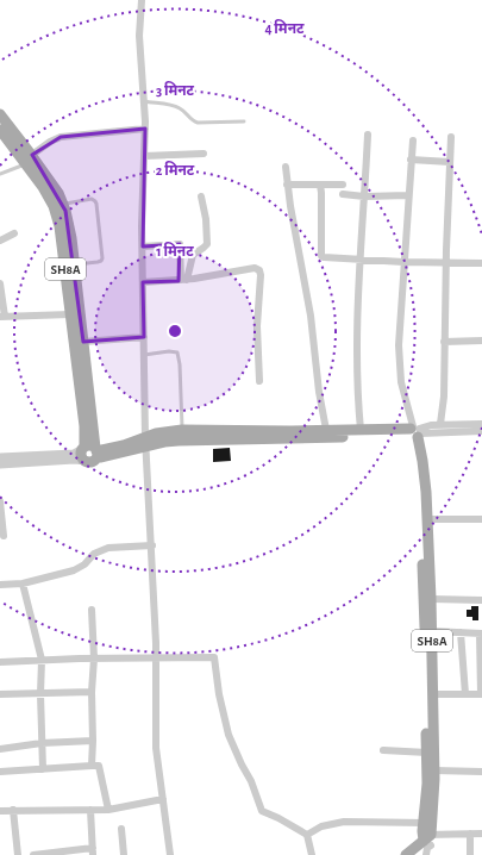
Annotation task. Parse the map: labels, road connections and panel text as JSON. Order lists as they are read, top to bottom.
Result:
{
  "streets": {
    "main road": ["SH8A"]
  },
  "rings": [
    "4 मिनट",
    "3 मिनट",
    "2 मिनट",
    "1 मिनट"
  ]
}
